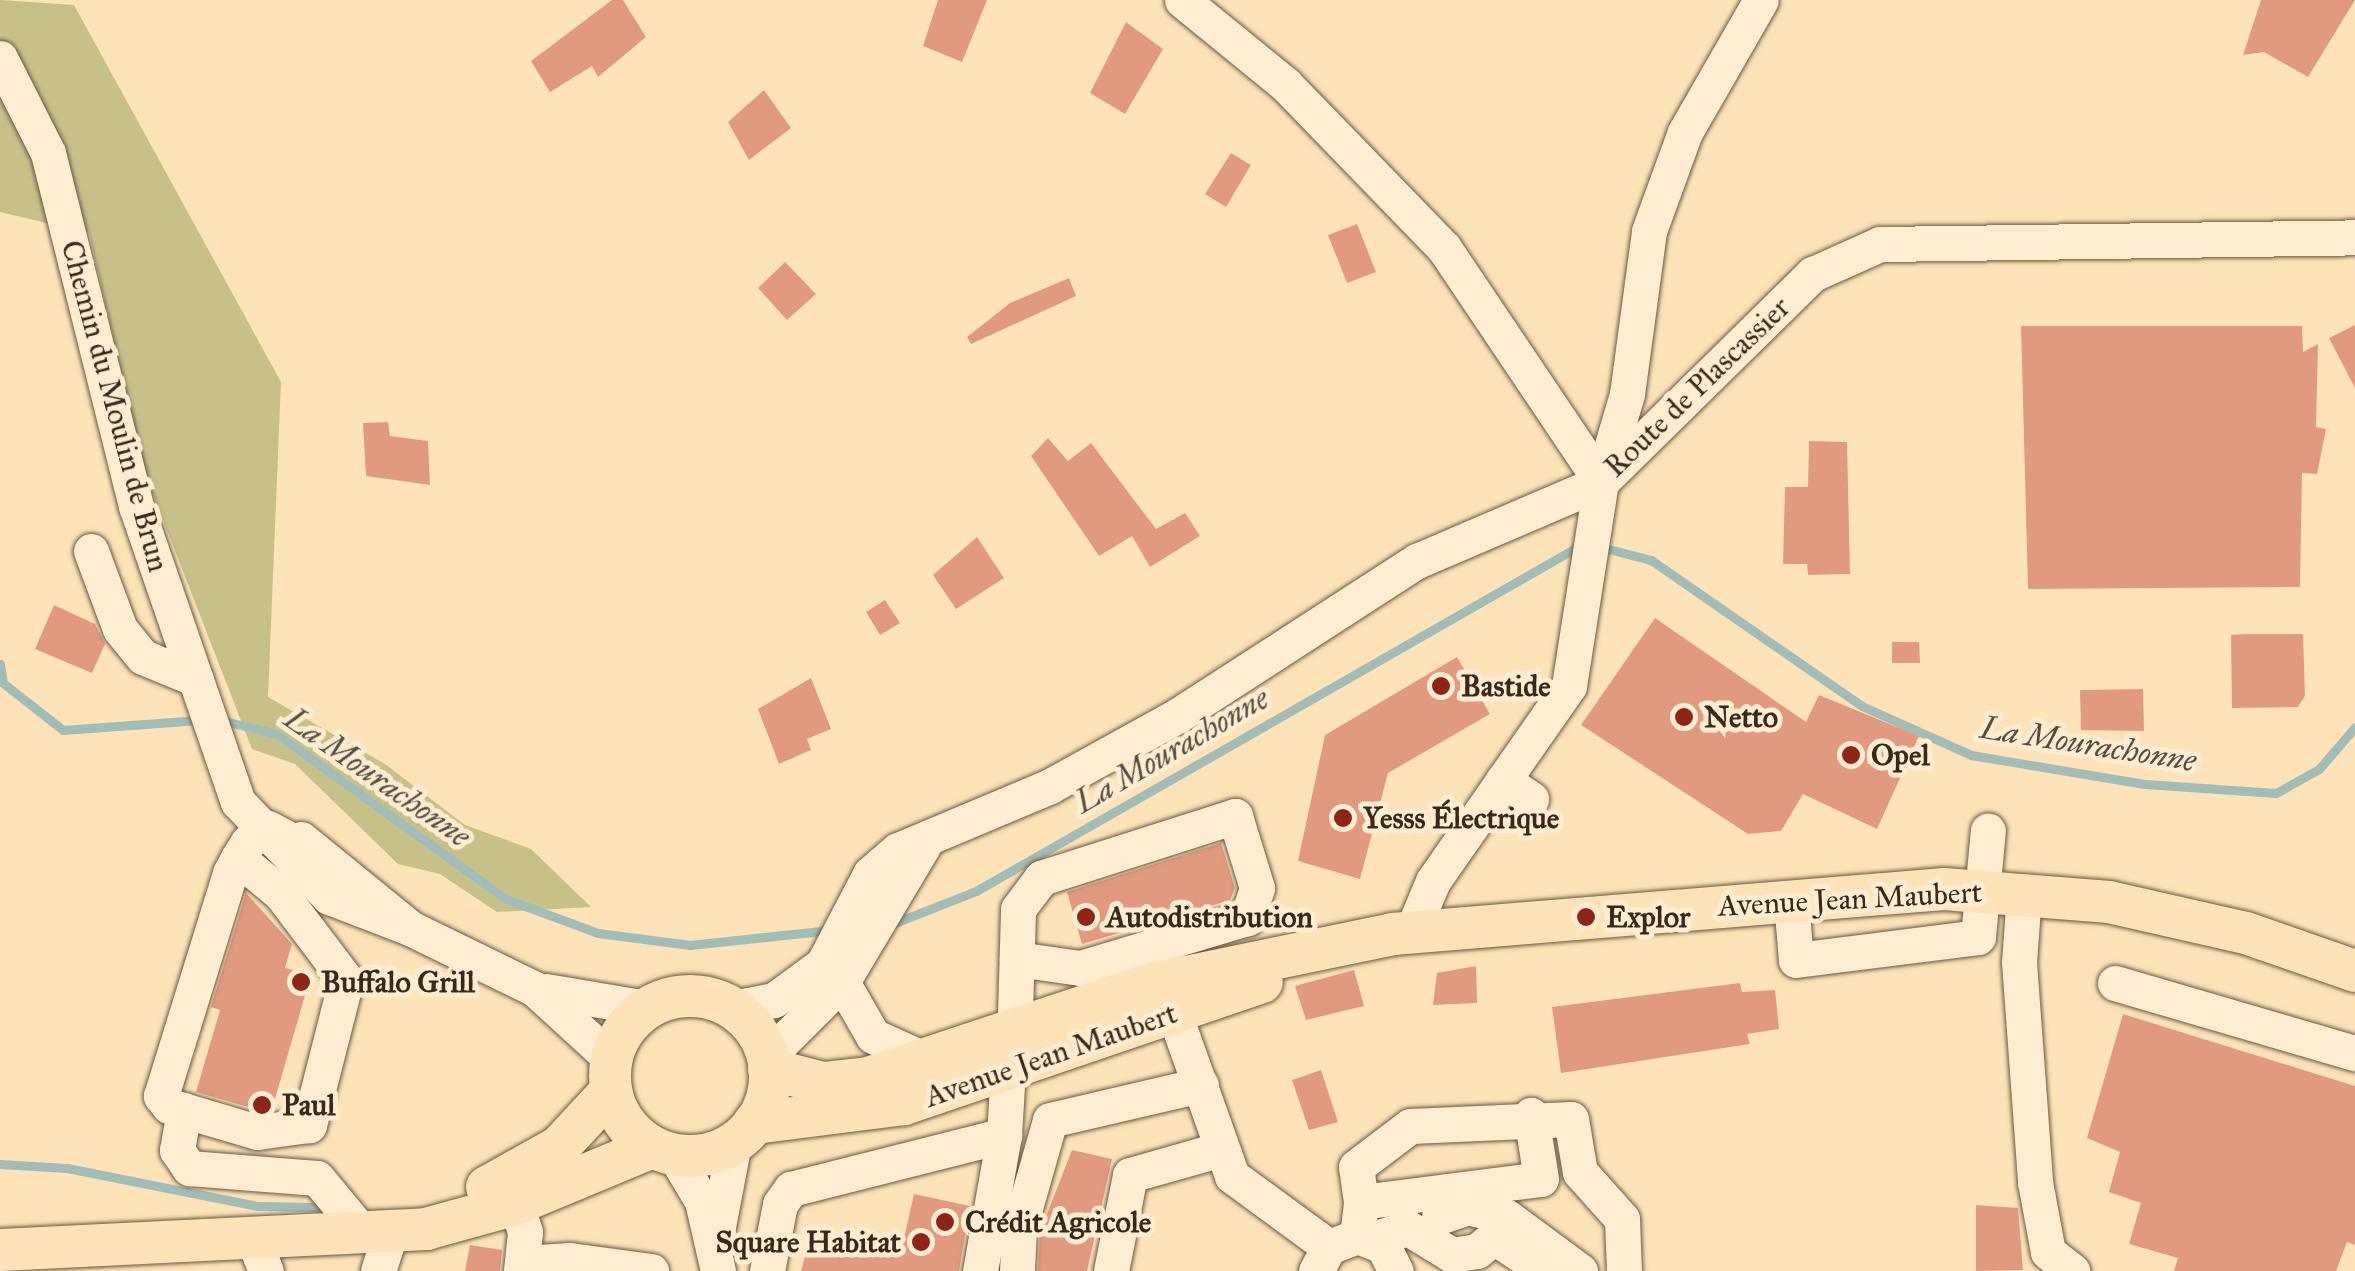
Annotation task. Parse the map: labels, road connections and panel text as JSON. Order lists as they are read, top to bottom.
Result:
{
  "streets": {
    "main road": ["Avenue Jean Maubert"],
    "street": ["Route de Plascassier", "Chemin du Moulin de Brun"]
  },
  "crossings": [
    ["Route de Plascassier", "Chemin du Moulin de Brun"],
    ["Route de Plascassier", "Avenue Jean Maubert"],
    ["Chemin du Moulin de Brun", "Avenue Jean Maubert"]
  ],
  "water": ["La Mourachonne"],
  "places": [
    "Bastide",
    "Netto",
    "Opel",
    "Yesss Électrique",
    "Autodistribution",
    "Explor",
    "Buffalo Grill",
    "Paul",
    "Crédit Agricole",
    "Square Habitat"
  ]
}
